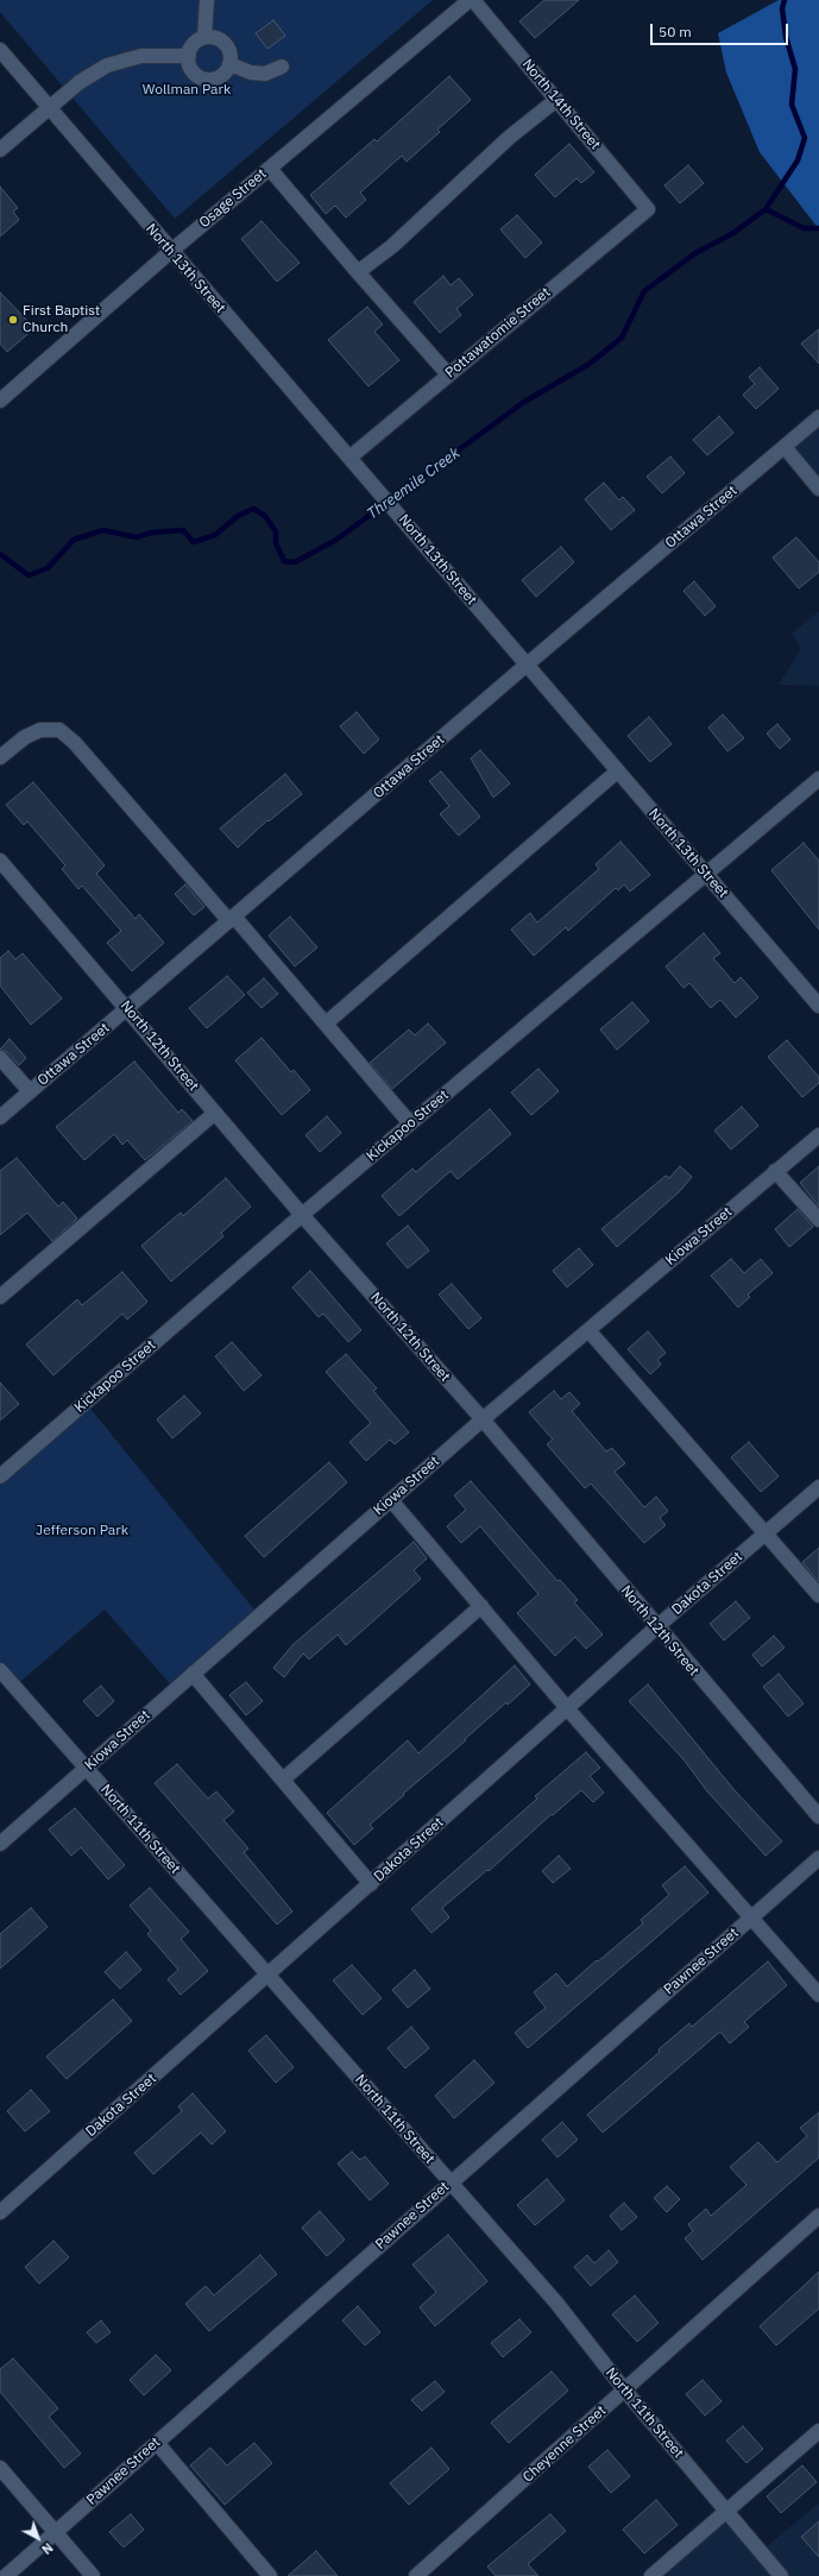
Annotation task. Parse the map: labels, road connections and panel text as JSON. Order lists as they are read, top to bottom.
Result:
{
  "streets": {
    "street": [
      "North 14th Street",
      "Osage Street",
      "North 13th Street",
      "Pottawatomie Street",
      "Ottawa Street",
      "North 12th Street",
      "Kickapoo Street",
      "Kiowa Street",
      "Dakota Street",
      "North 11th Street",
      "Pawnee Street",
      "Cheyenne Street"
    ]
  },
  "crossings": [
    ["North 14th Street", "Osage Street"],
    ["North 14th Street", "Pottawatomie Street"],
    ["Osage Street", "North 13th Street"],
    ["North 13th Street", "Pottawatomie Street"],
    ["North 13th Street", "Ottawa Street"],
    ["North 13th Street", "Kickapoo Street"],
    ["Ottawa Street", "North 12th Street"],
    ["North 12th Street", "Kickapoo Street"],
    ["North 12th Street", "Kiowa Street"],
    ["North 12th Street", "Dakota Street"],
    ["Kiowa Street", "North 11th Street"],
    ["Dakota Street", "North 11th Street"],
    ["North 11th Street", "Pawnee Street"],
    ["North 11th Street", "Cheyenne Street"]
  ],
  "water": ["Threemile Creek"],
  "parks": ["Wollman Park", "Jefferson Park"],
  "places": ["First Baptist Church"],
  "scale_bar": "50 m",
  "north": "bottom right"
}
